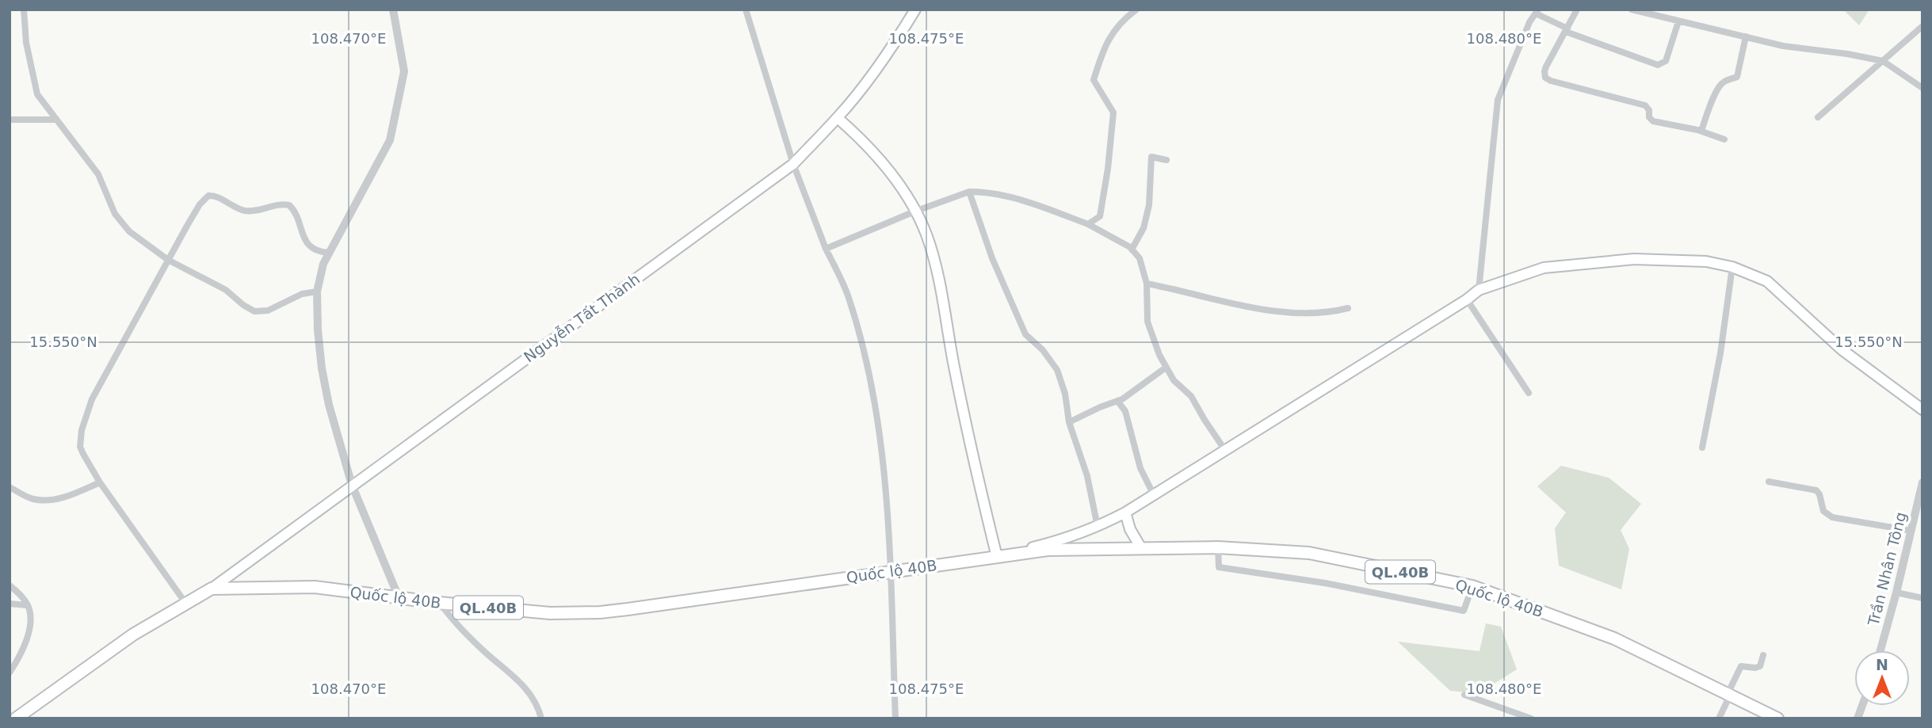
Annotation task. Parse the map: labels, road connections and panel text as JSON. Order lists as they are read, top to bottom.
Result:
{
  "streets": {
    "highway": ["Quốc lộ 40B", "QL.40B"],
    "main road": ["Nguyễn Tất Thành"],
    "street": ["Trần Nhân Tông"]
  },
  "crossings": [
    ["Nguyễn Tất Thành", "Quốc lộ 40B"]
  ],
  "north": "top",
  "coordinates": [
    "108.470°E",
    "108.475°E",
    "108.480°E",
    "15.550°N"
  ]
}
